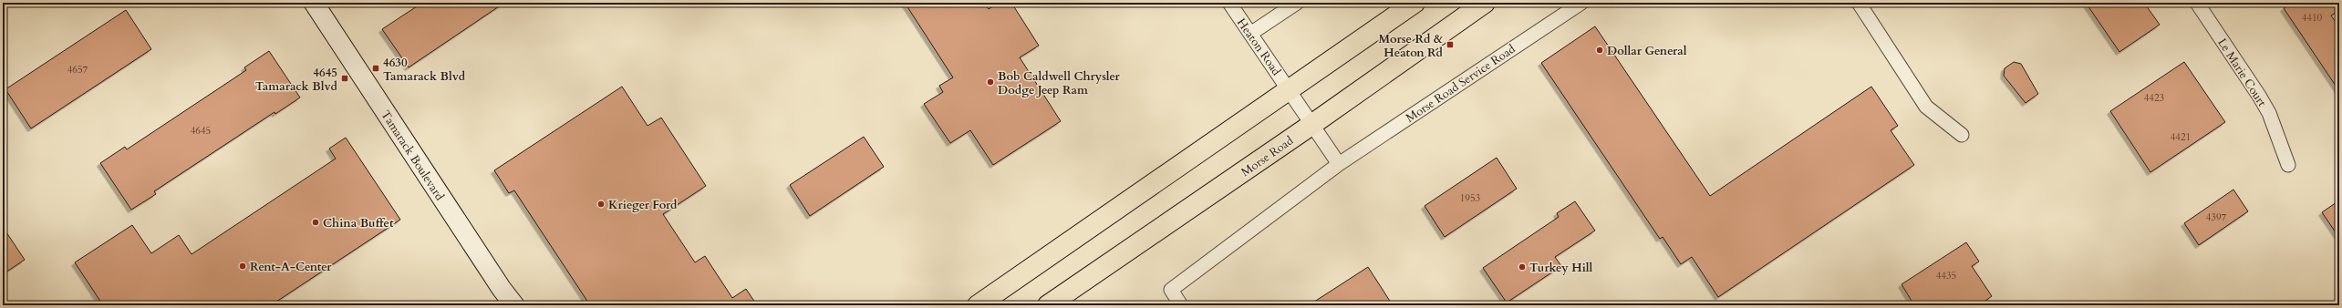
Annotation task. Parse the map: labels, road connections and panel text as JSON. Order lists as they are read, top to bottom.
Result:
{
  "streets": {
    "main road": ["Morse Road"],
    "street": [
      "Heaton Road",
      "Le Marie Court",
      "Morse Road Service Road",
      "Tamarack Boulevard"
    ]
  },
  "places": {
    "transit": ["Morse Rd & Heaton Rd", "4630 Tamarack Blvd", "4645 Tamarack Blvd"],
    "other": [
      "Dollar General",
      "Bob Caldwell Chrysler Dodge Jeep Ram",
      "Krieger Ford",
      "China Buffet",
      "Rent-A-Center",
      "Turkey Hill"
    ]
  },
  "house_numbers": [
    "4410",
    "4657",
    "4423",
    "4645",
    "4421",
    "1953",
    "4397",
    "4435"
  ]
}
